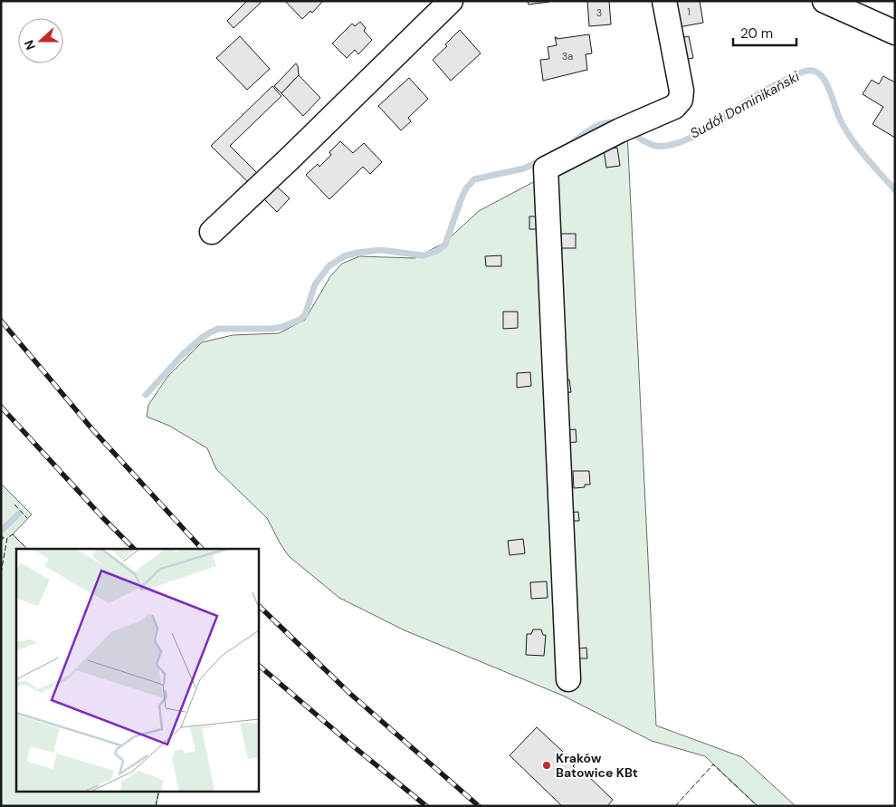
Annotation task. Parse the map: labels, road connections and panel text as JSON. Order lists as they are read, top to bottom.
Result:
{
  "water": ["Sudół Dominikański"],
  "places": ["Kraków Batowice KBt"],
  "house_numbers": ["1", "3", "3a"],
  "scale_bar": "20 m",
  "north": "left"
}
